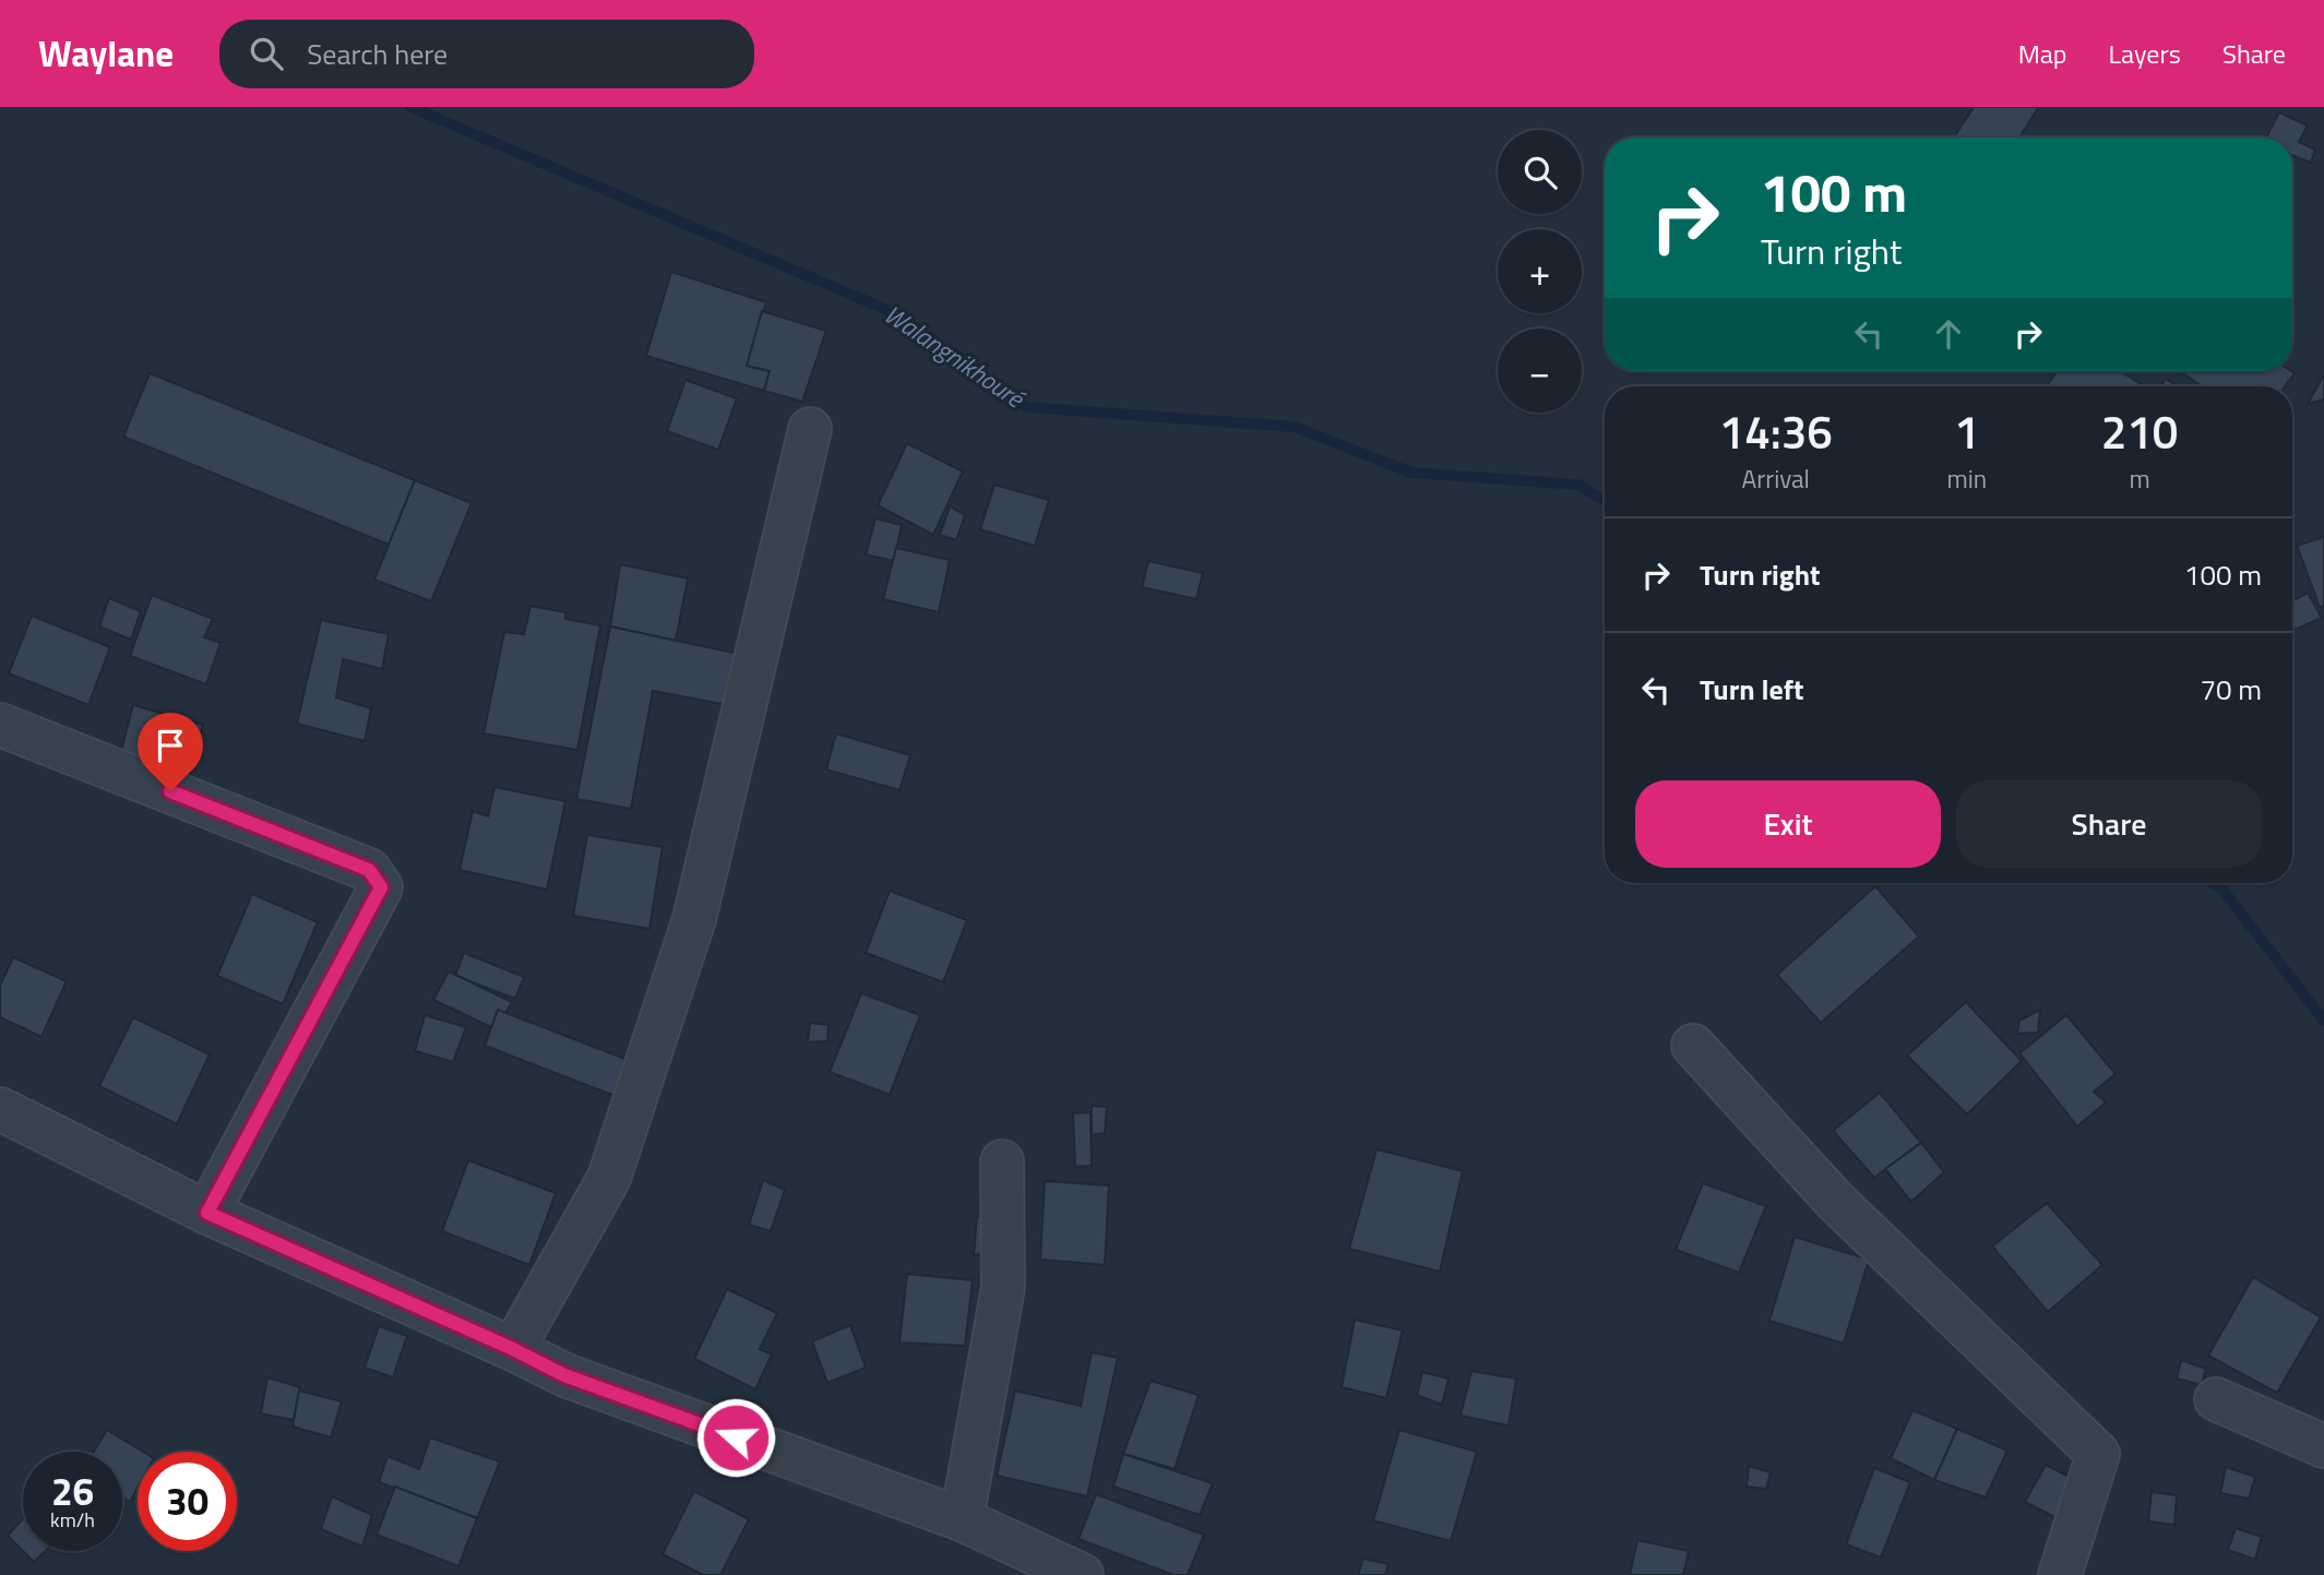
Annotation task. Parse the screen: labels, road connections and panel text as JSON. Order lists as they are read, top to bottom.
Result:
{
  "water": ["Walangnikhouré"],
  "page": {
    "header": "Waylane",
    "search": "Search here",
    "nav": ["Map", "Layers", "Share"],
    "map_buttons": ["+", "−"],
    "turn": ["100 m", "Turn right"],
    "eta": [
      "14:36",
      "Arrival",
      "1",
      "min",
      "210",
      "m"
    ],
    "list": [
      {
        "name": "Turn right",
        "value": "100 m"
      },
      {
        "name": "Turn left",
        "value": "70 m"
      }
    ],
    "buttons": ["Exit", "Share"],
    "speed": "26 km/h",
    "limit": "30"
  }
}
